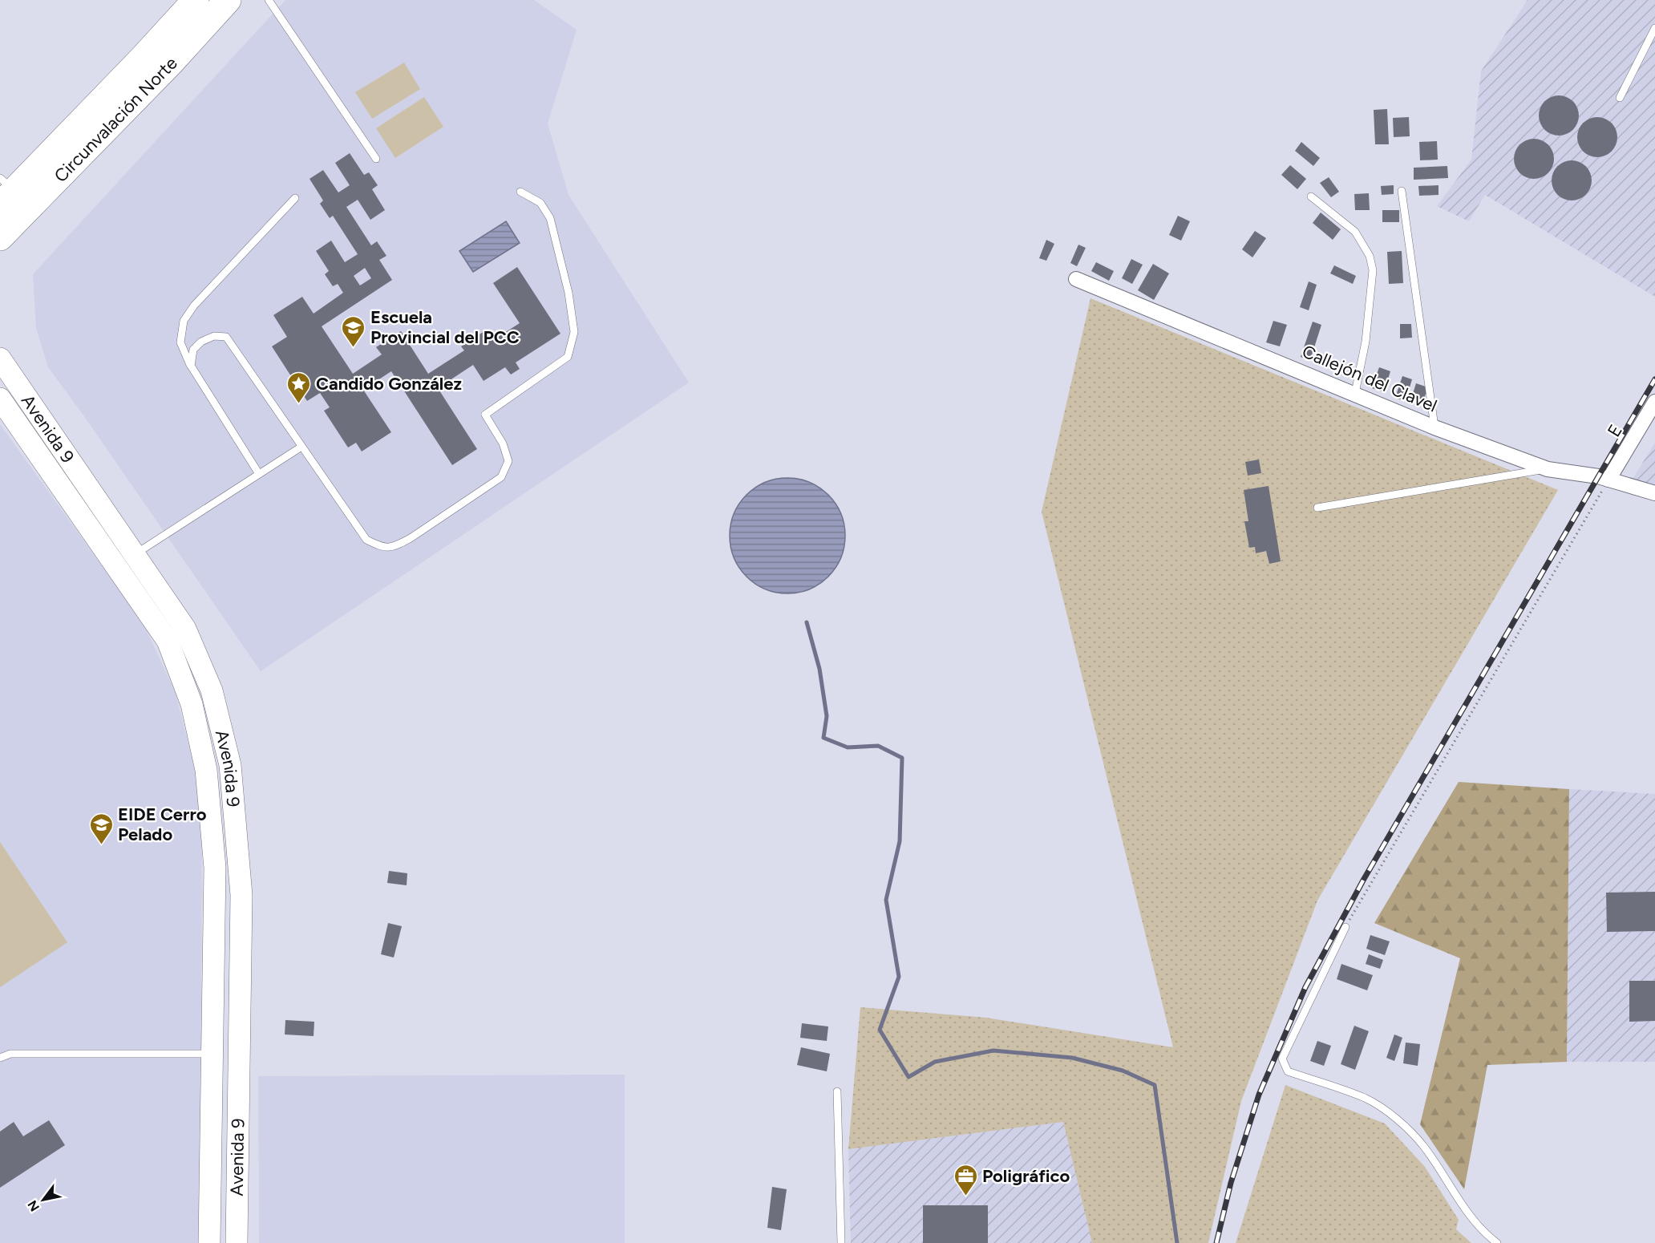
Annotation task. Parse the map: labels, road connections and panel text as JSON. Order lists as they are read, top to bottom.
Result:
{
  "streets": {
    "highway": ["Circunvalación Norte"],
    "street": ["Callejón del Clavel", "Avenida 9", "E"]
  },
  "crossings": [
    ["Callejón del Clavel", "E"]
  ],
  "places": {
    "school or university": ["Escuela Provincial del PCC", "EIDE Cerro Pelado"],
    "place": ["Candido González"],
    "office": ["Poligráfico"]
  },
  "north": "bottom left"
}
